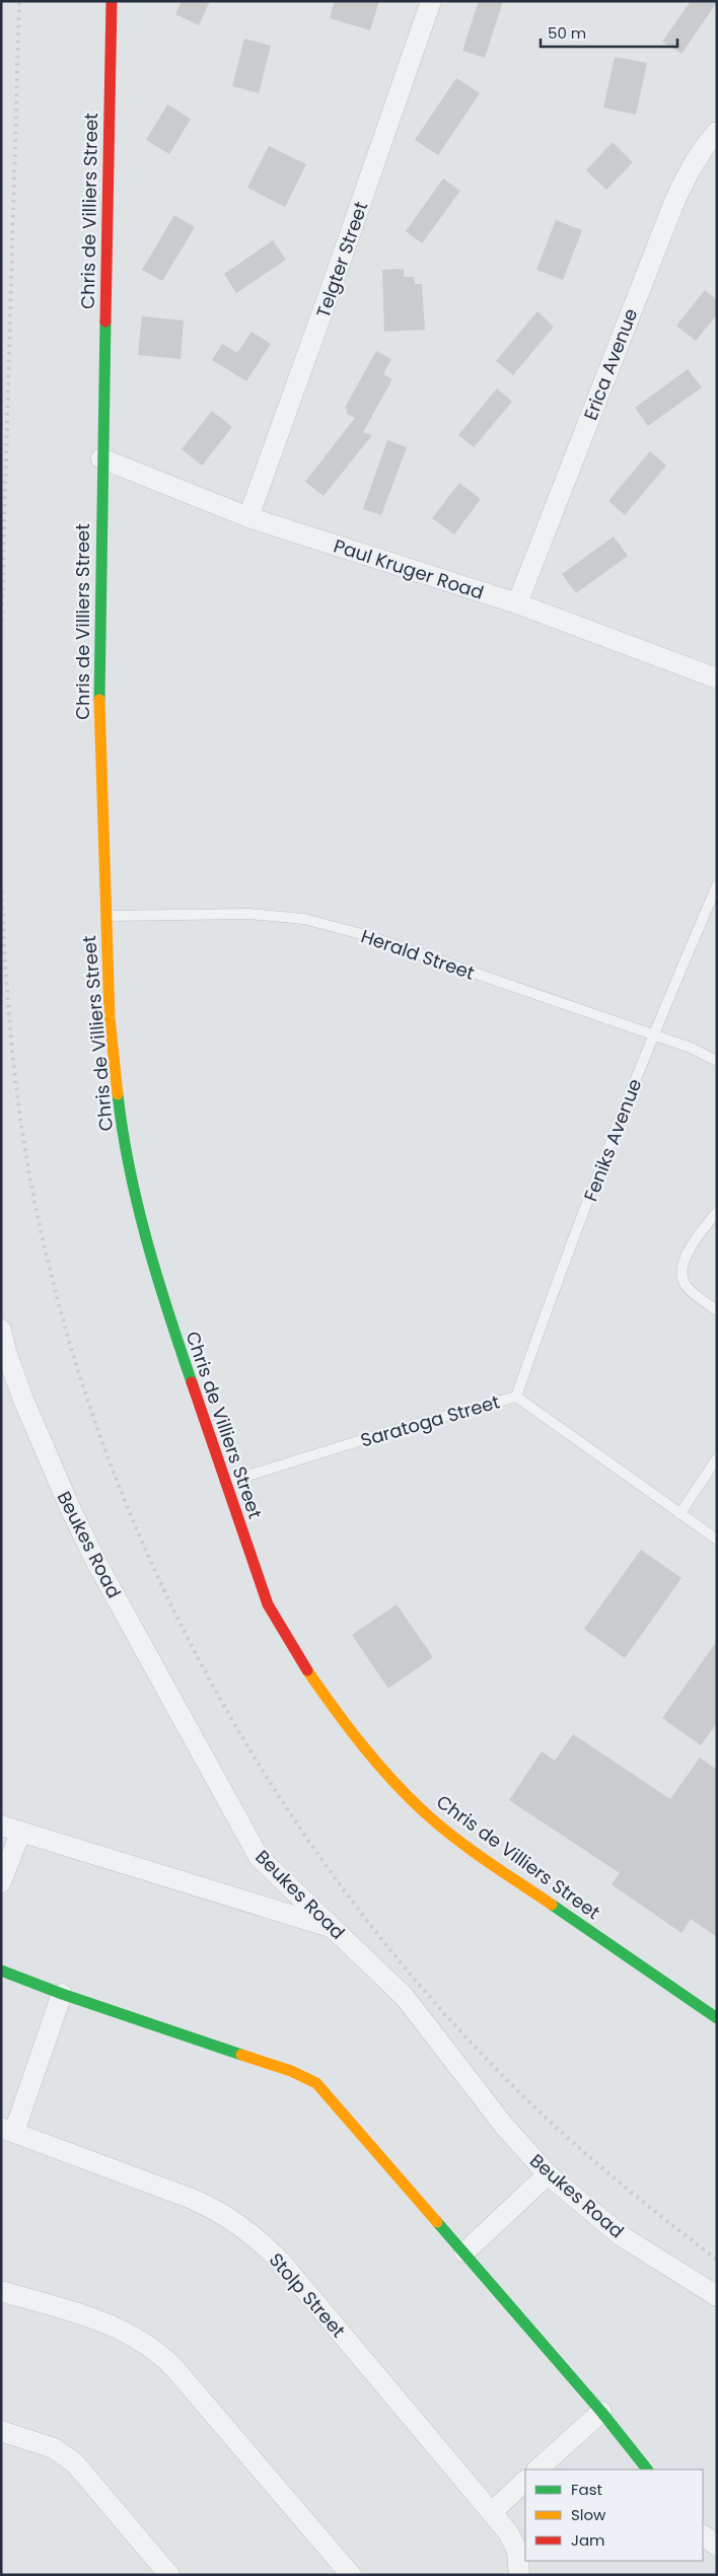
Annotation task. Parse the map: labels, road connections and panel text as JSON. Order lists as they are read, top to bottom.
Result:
{
  "streets": {
    "street": [
      "Chris de Villiers Street",
      "Telgter Street",
      "Erica Avenue",
      "Paul Kruger Road",
      "Beukes Road",
      "Stolp Street"
    ],
    "lane": ["Herald Street", "Feniks Avenue", "Saratoga Street"]
  },
  "crossings": [
    ["Chris de Villiers Street", "Paul Kruger Road"],
    ["Chris de Villiers Street", "Herald Street"],
    ["Chris de Villiers Street", "Saratoga Street"],
    ["Telgter Street", "Paul Kruger Road"],
    ["Erica Avenue", "Paul Kruger Road"],
    ["Herald Street", "Feniks Avenue"],
    ["Feniks Avenue", "Saratoga Street"]
  ],
  "legend": ["Fast", "Slow", "Jam"],
  "scale_bar": "50 m"
}
